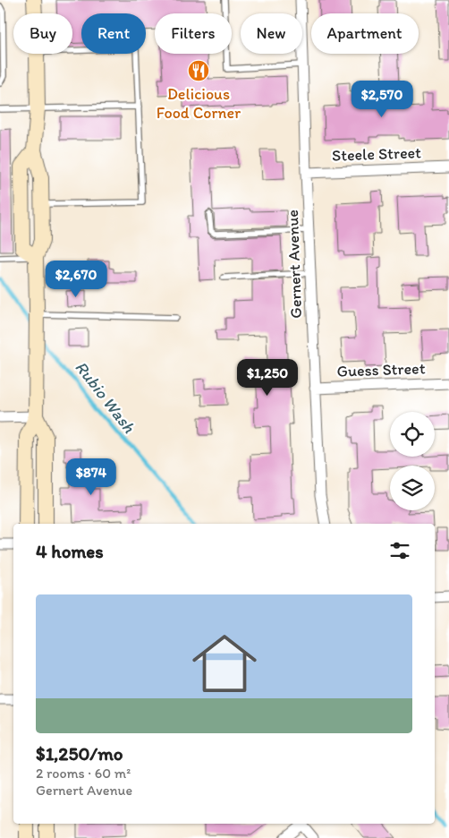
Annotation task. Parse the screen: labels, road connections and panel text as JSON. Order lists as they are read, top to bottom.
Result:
{
  "streets": {
    "street": ["Steele Street", "Gernert Avenue", "Guess Street"]
  },
  "crossings": [
    ["Steele Street", "Gernert Avenue"],
    ["Gernert Avenue", "Guess Street"]
  ],
  "water": ["Rubio Wash"],
  "places": {
    "restaurant": ["Delicious Food Corner"]
  },
  "page": {
    "chip": [
      "Buy",
      "Rent",
      "Filters",
      "New",
      "Apartment"
    ],
    "price": [
      "$2,570",
      "$2,670",
      "$1,250",
      "$874"
    ],
    "heading": "4 homes",
    "list": [
      {
        "name": "$1,250/mo",
        "note": "2 rooms · 60 m² · Gernert Avenue"
      }
    ]
  }
}
